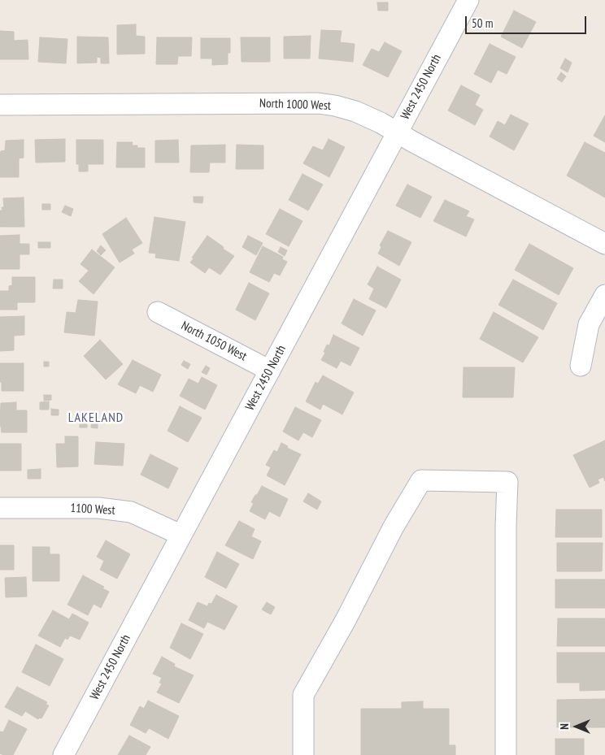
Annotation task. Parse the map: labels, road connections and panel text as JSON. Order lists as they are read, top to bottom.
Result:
{
  "streets": {
    "street": [
      "West 2450 North",
      "North 1000 West",
      "North 1050 West",
      "1100 West"
    ]
  },
  "crossings": [
    ["West 2450 North", "North 1000 West"],
    ["West 2450 North", "North 1050 West"],
    ["West 2450 North", "1100 West"]
  ],
  "districts": ["LAKELAND"],
  "scale_bar": "50 m",
  "north": "left"
}
